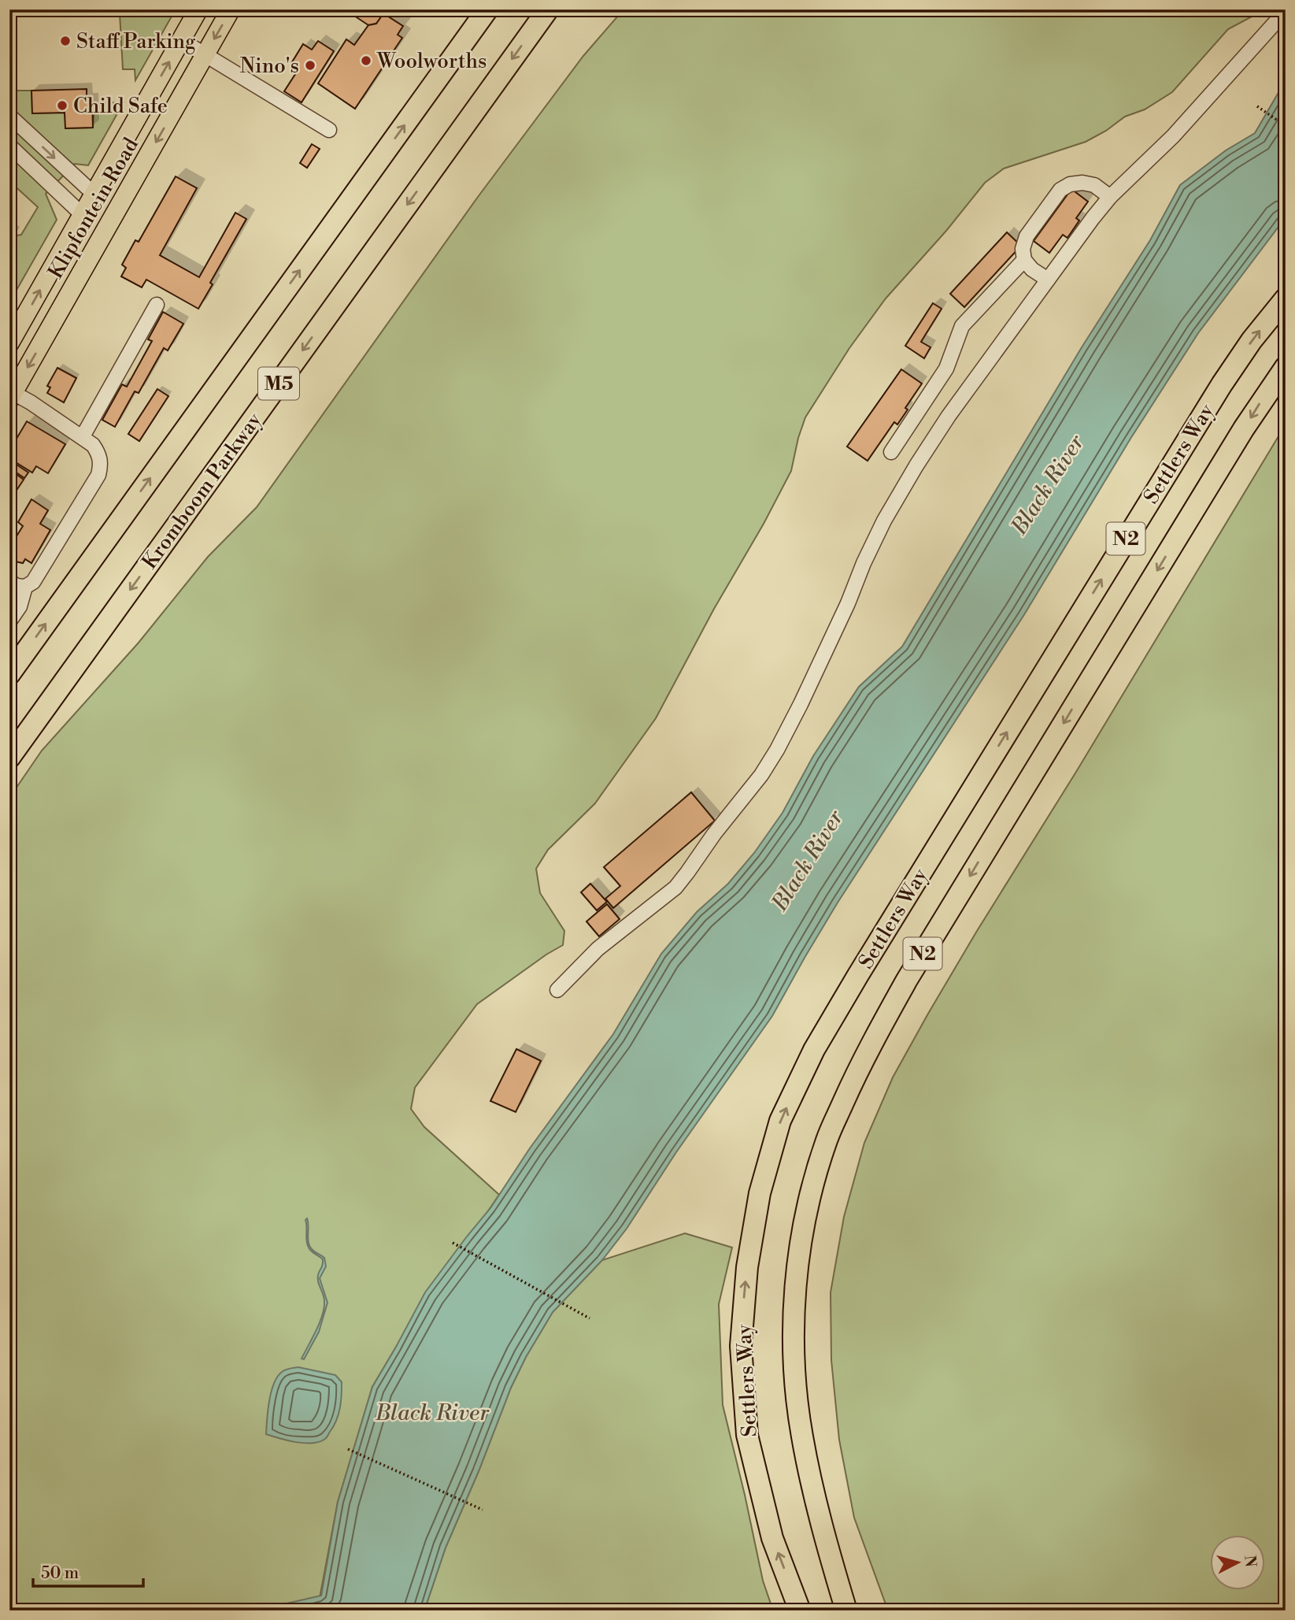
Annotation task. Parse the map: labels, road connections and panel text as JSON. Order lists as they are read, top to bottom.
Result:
{
  "streets": {
    "highway": [
      "M5",
      "Settlers Way",
      "Kromboom Parkway",
      "N2"
    ],
    "main road": ["Klipfontein Road"]
  },
  "water": ["Black River"],
  "places": [
    "Staff Parking",
    "Woolworths",
    "Nino's",
    "Child Safe"
  ],
  "scale_bar": "50 m",
  "north": "right"
}
